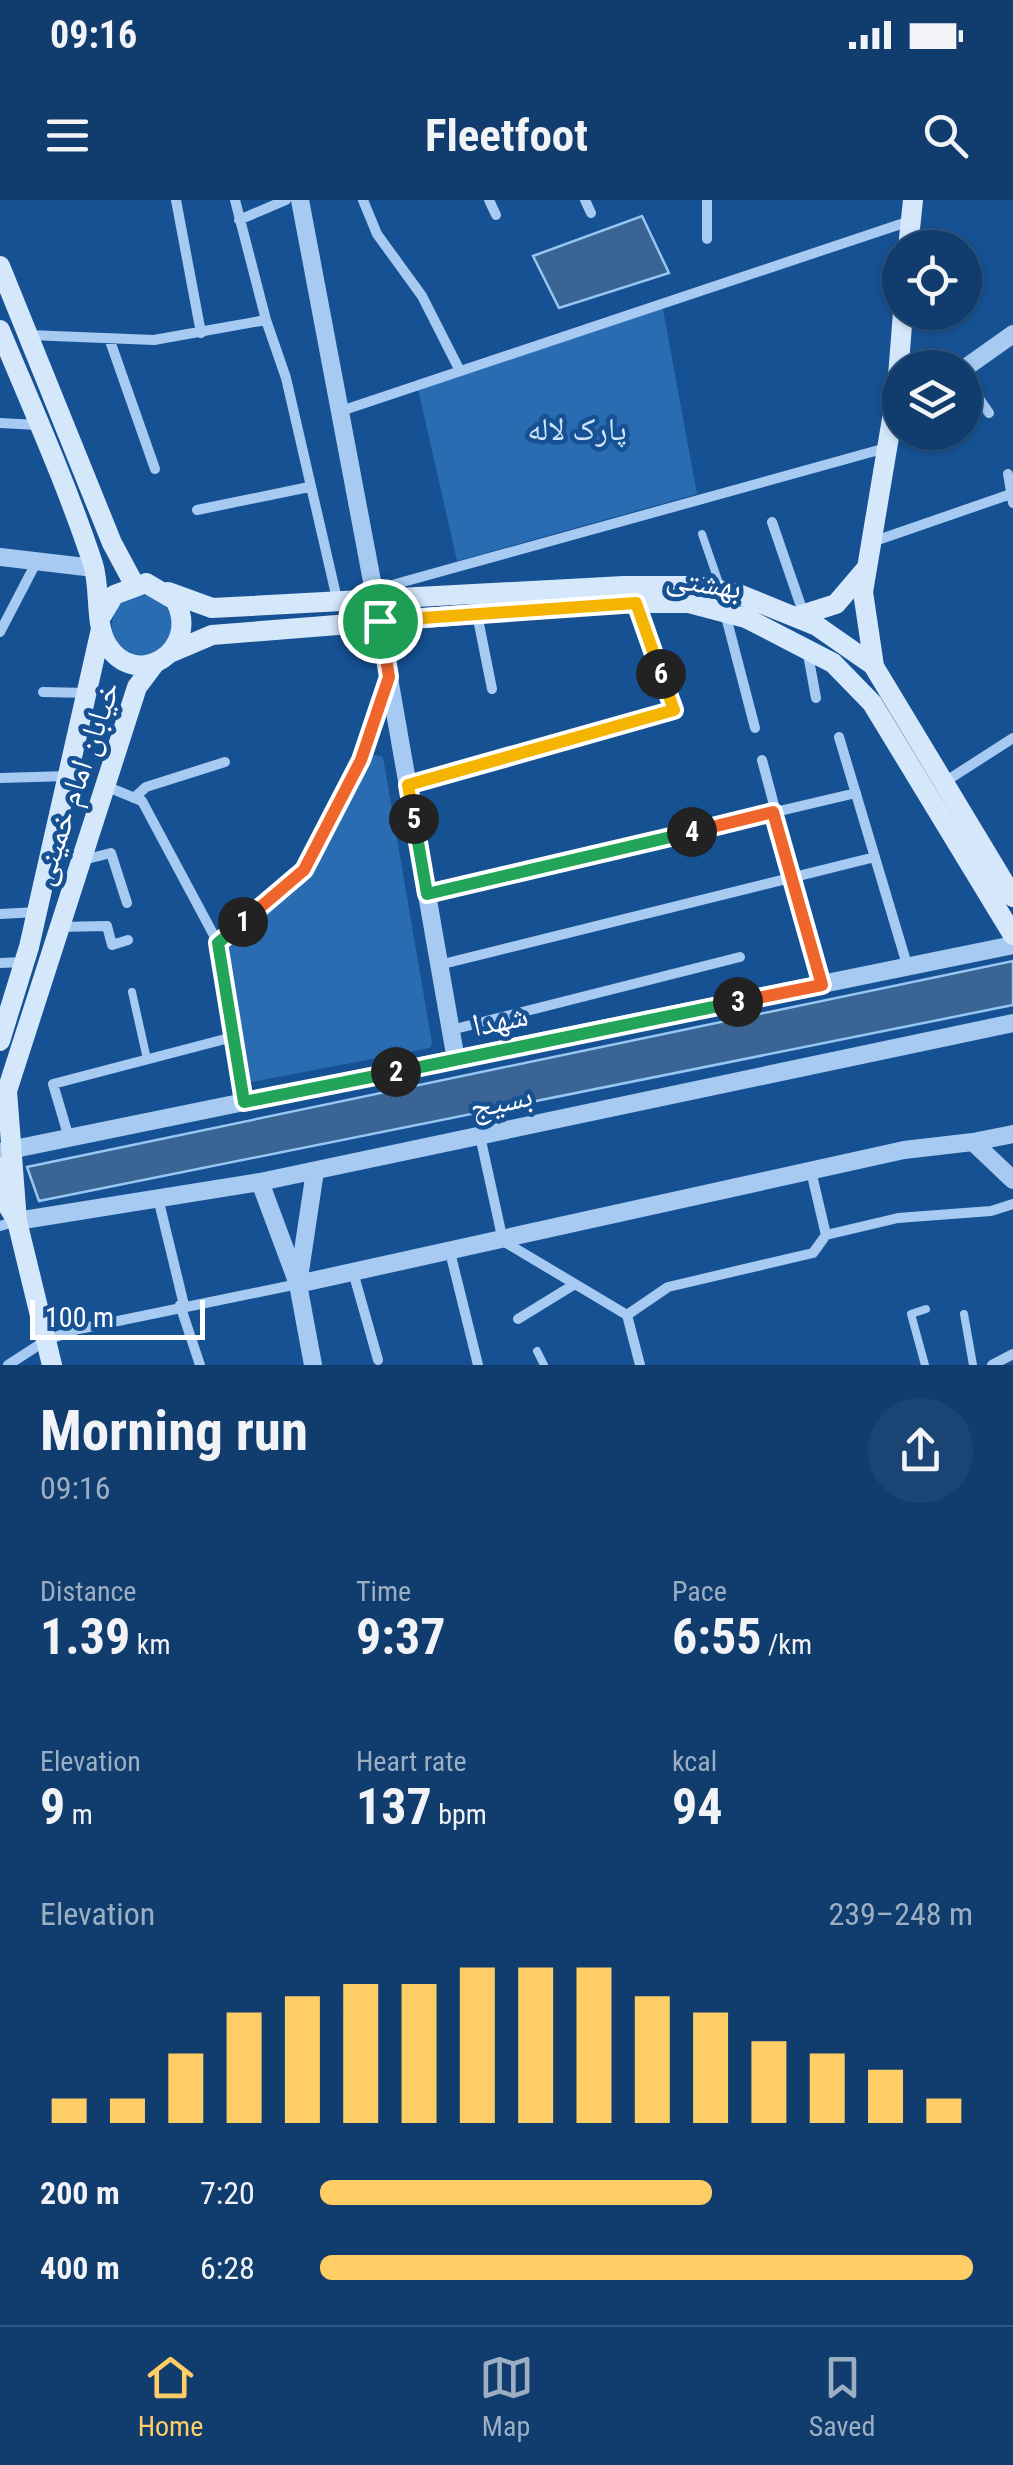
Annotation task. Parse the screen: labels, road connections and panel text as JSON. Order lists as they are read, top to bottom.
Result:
{
  "streets": {
    "main road": ["بهشتی", "خیابان امام خمینی"],
    "street": ["شهدا", "بسیج"]
  },
  "crossings": [
    ["بهشتی", "خیابان امام خمینی"],
    ["خیابان امام خمینی", "شهدا"],
    ["خیابان امام خمینی", "بسیج"]
  ],
  "parks": ["پارک لاله"],
  "scale_bar": "100 m",
  "page": {
    "status": "09:16",
    "header": "Fleetfoot",
    "pins": [
      "6",
      "5",
      "4",
      "1",
      "3",
      "2"
    ],
    "scale": "100 m",
    "heading": ["Morning run", "09:16"],
    "stats": [
      ["Distance", "1.39 km"],
      ["Time", "9:37"],
      ["Pace", "6:55 /km"],
      ["Elevation", "9 m"],
      ["Heart rate", "137 bpm"],
      ["kcal", "94"]
    ],
    "chart": ["Elevation", "239–248 m"],
    "list": [
      {
        "name": "200 m",
        "note": "7:20"
      },
      {
        "name": "400 m",
        "note": "6:28"
      }
    ],
    "tabs": ["Home", "Map", "Saved"]
  }
}
